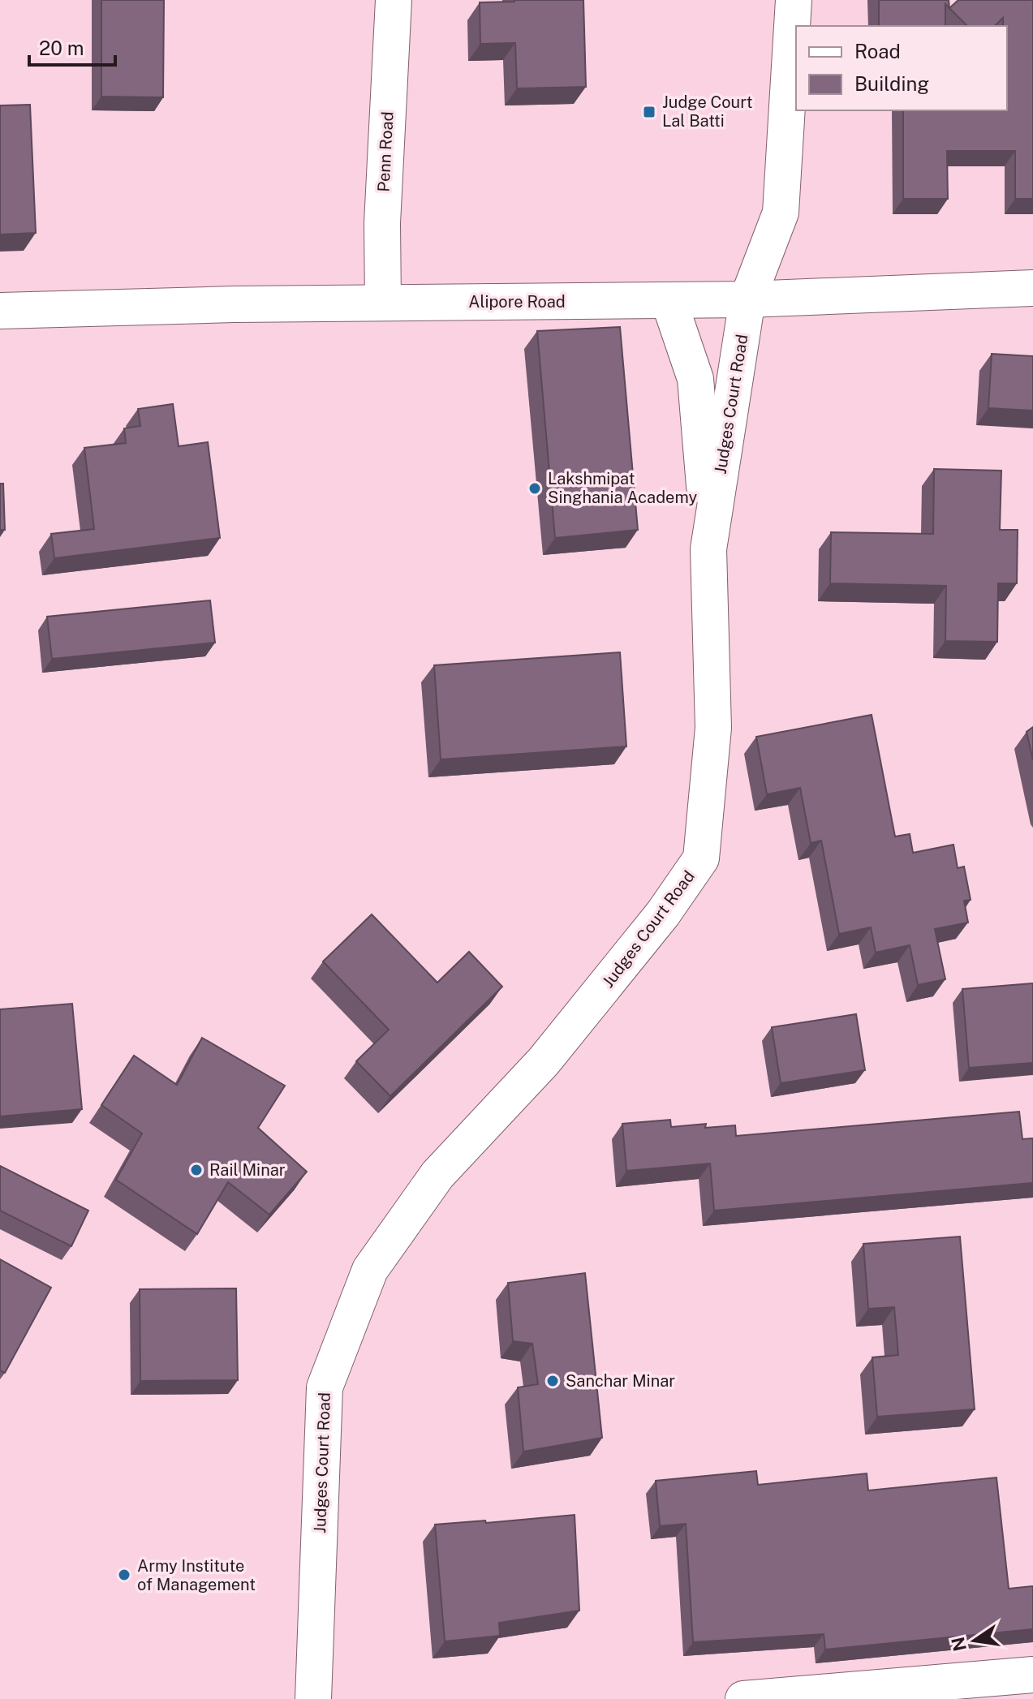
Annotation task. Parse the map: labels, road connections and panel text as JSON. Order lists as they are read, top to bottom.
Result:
{
  "streets": {
    "main road": ["Penn Road", "Alipore Road", "Judges Court Road"]
  },
  "crossings": [
    ["Penn Road", "Alipore Road"],
    ["Alipore Road", "Judges Court Road"]
  ],
  "places": {
    "transit": ["Judge Court Lal Batti"],
    "other": [
      "Lakshmipat Singhania Academy",
      "Rail Minar",
      "Sanchar Minar",
      "Army Institute of Management"
    ]
  },
  "legend": ["Road", "Building"],
  "scale_bar": "20 m",
  "north": "left"
}
